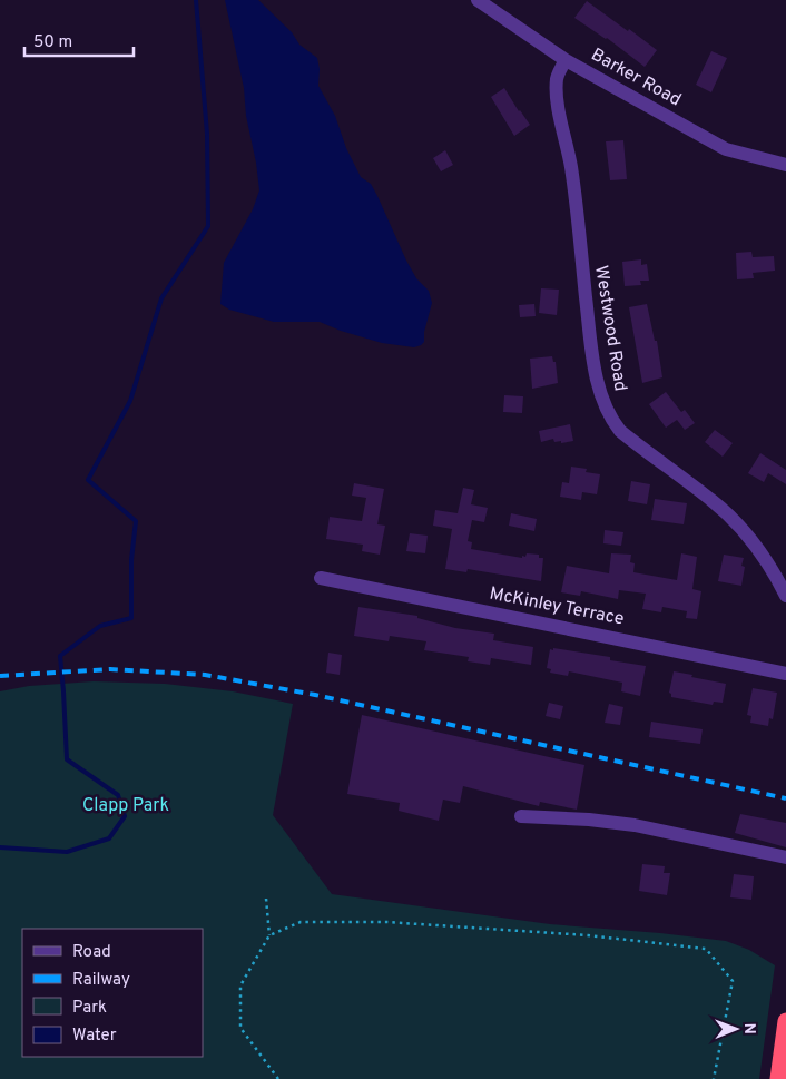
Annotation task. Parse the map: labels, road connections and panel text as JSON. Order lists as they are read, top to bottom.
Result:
{
  "streets": {
    "street": ["Barker Road", "Westwood Road", "McKinley Terrace"]
  },
  "crossings": [
    ["Barker Road", "Westwood Road"]
  ],
  "parks": ["Clapp Park"],
  "legend": [
    "Road",
    "Railway",
    "Park",
    "Water"
  ],
  "scale_bar": "50 m",
  "north": "right"
}
